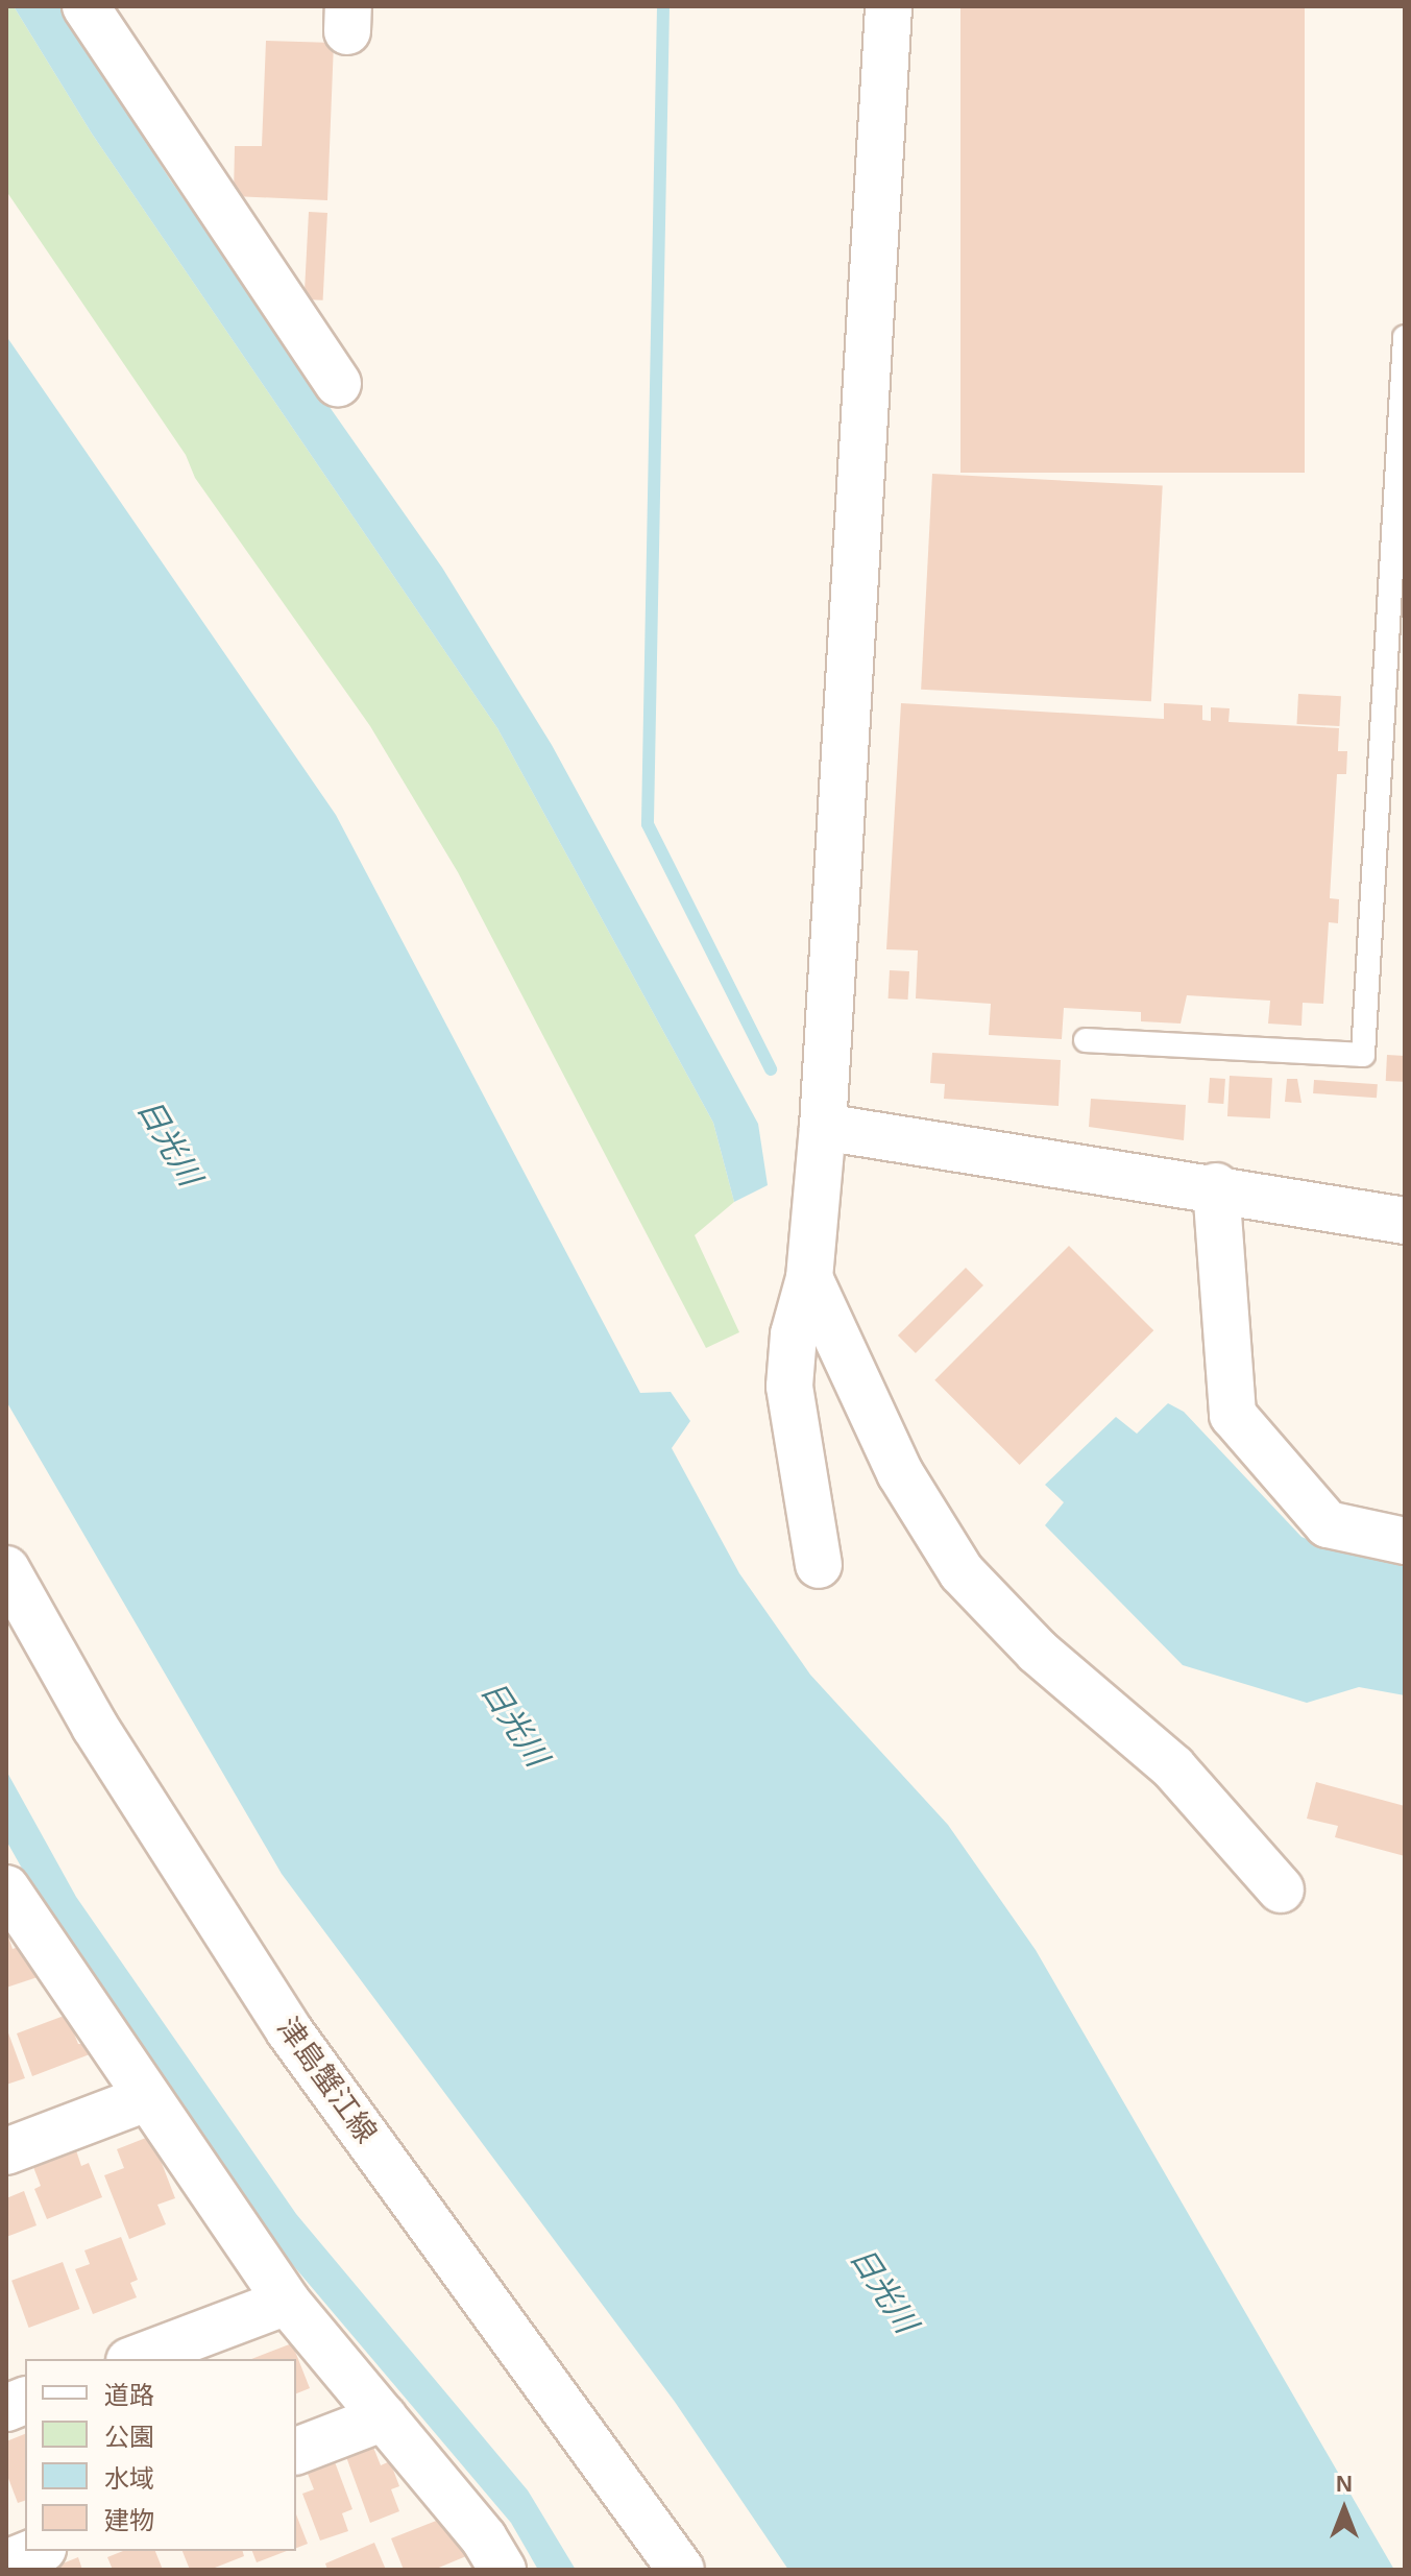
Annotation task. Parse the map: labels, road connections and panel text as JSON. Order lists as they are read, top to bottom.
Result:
{
  "streets": {
    "street": ["津島蟹江線"]
  },
  "water": ["日光川"],
  "legend": [
    "道路",
    "公園",
    "水域",
    "建物"
  ],
  "north": "top"
}
